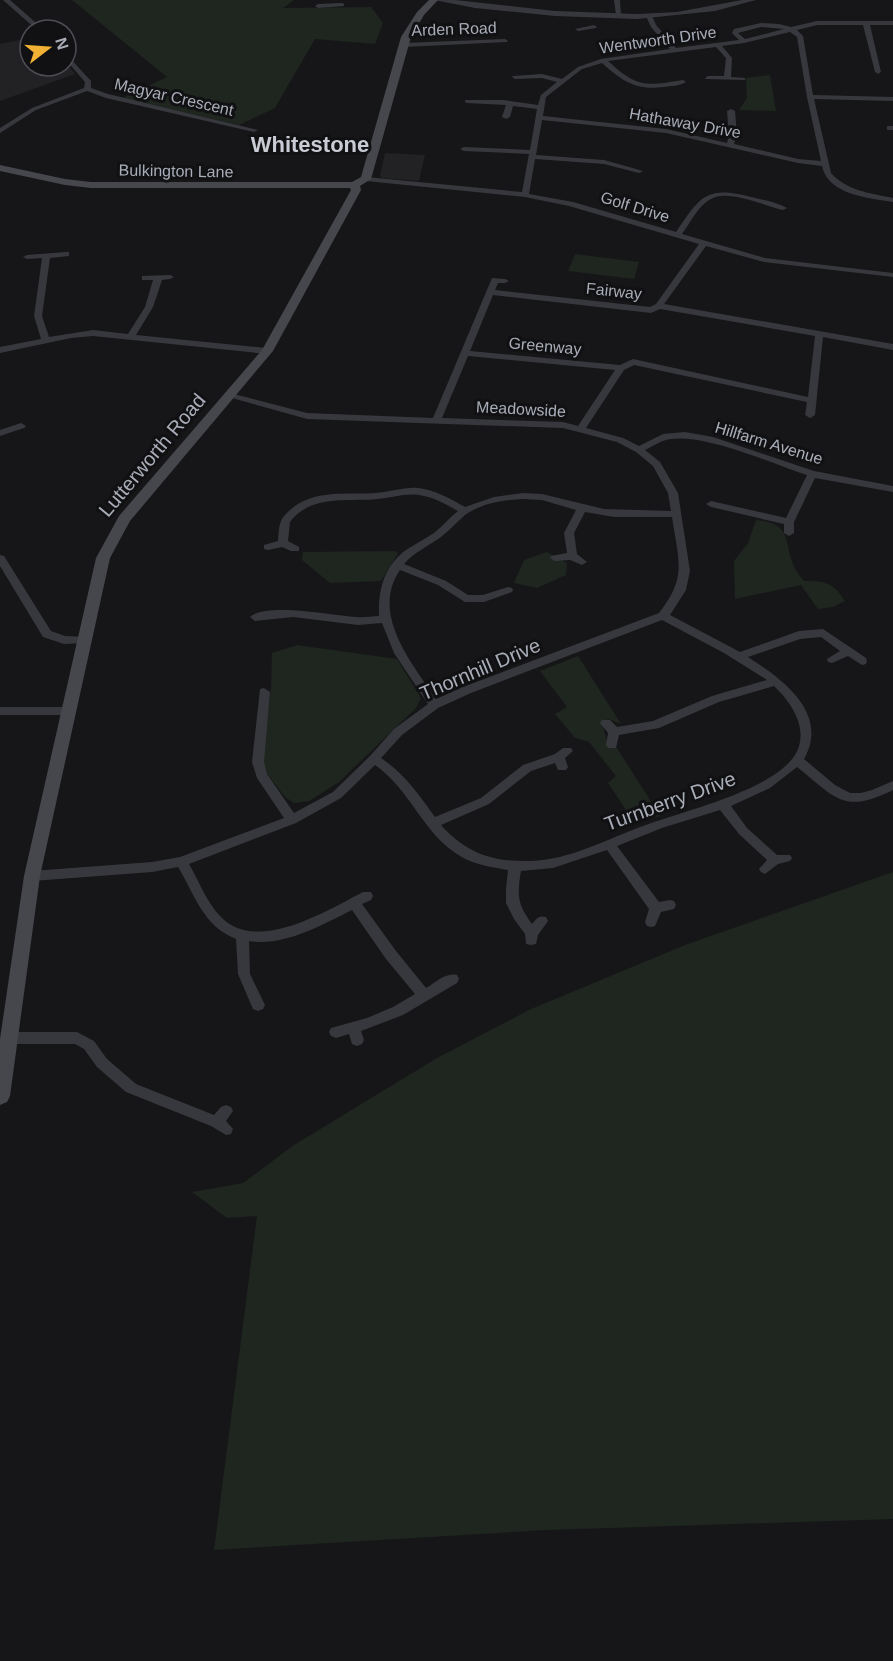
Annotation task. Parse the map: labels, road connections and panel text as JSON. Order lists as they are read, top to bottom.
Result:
{
  "streets": {
    "main road": ["Bulkington Lane", "Lutterworth Road"],
    "street": [
      "Arden Road",
      "Wentworth Drive",
      "Magyar Crescent",
      "Hathaway Drive",
      "Golf Drive",
      "Fairway",
      "Greenway",
      "Meadowside",
      "Hillfarm Avenue",
      "Thornhill Drive",
      "Turnberry Drive"
    ]
  },
  "crossings": [
    ["Arden Road", "Lutterworth Road"],
    ["Wentworth Drive", "Hathaway Drive"],
    ["Wentworth Drive", "Golf Drive"],
    ["Bulkington Lane", "Golf Drive"],
    ["Bulkington Lane", "Lutterworth Road"],
    ["Golf Drive", "Fairway"],
    ["Golf Drive", "Lutterworth Road"],
    ["Greenway", "Meadowside"],
    ["Meadowside", "Lutterworth Road"],
    ["Lutterworth Road", "Thornhill Drive"],
    ["Thornhill Drive", "Turnberry Drive"]
  ],
  "districts": ["Whitestone"],
  "north": "right"
}
